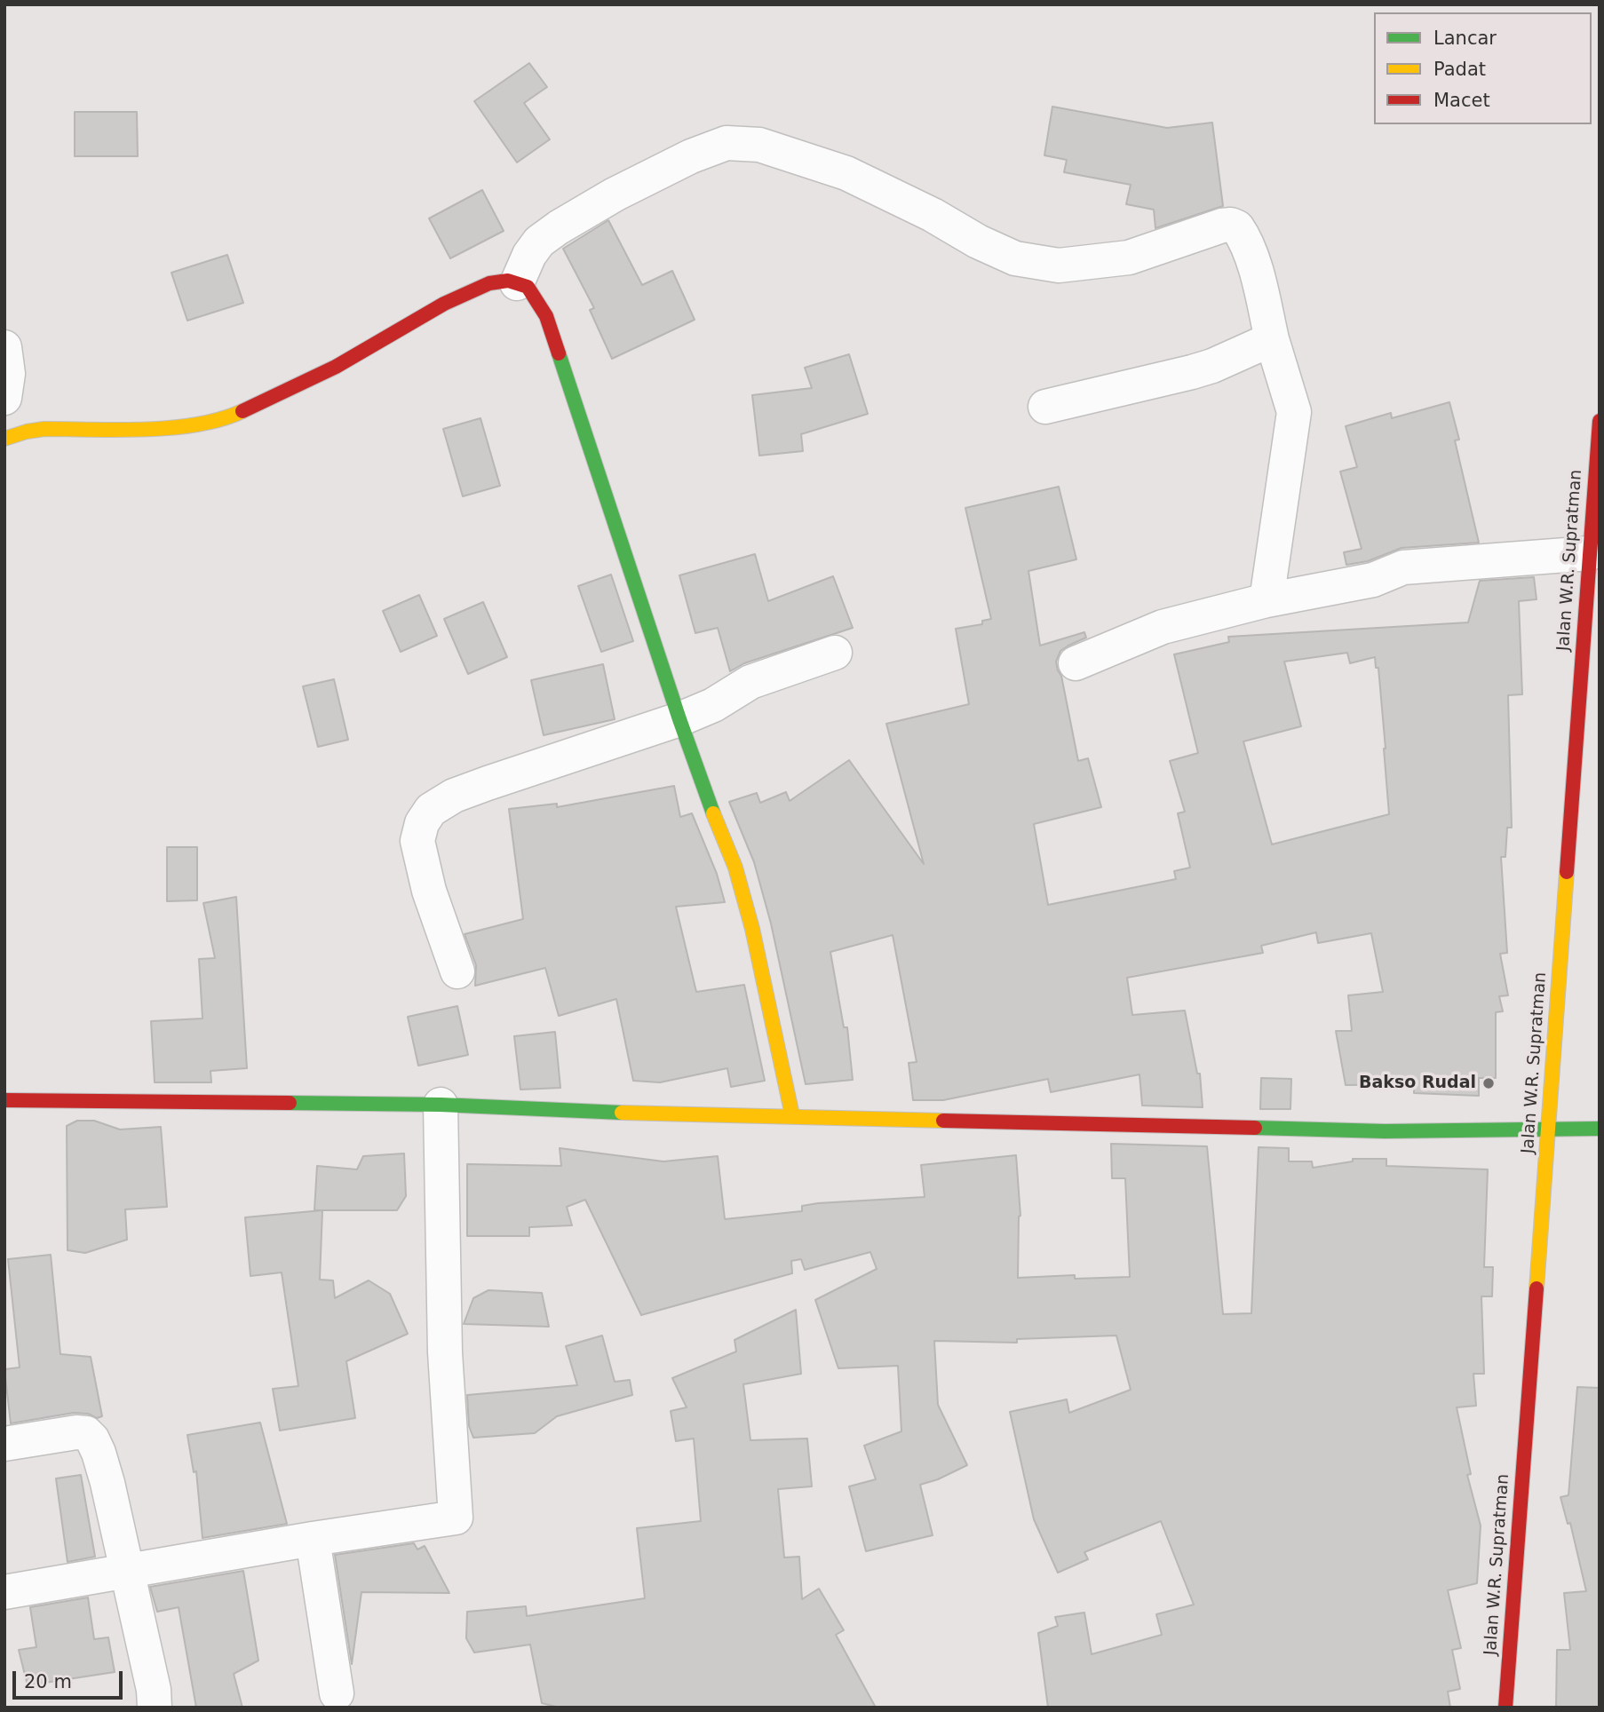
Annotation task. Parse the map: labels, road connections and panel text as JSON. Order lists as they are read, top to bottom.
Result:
{
  "streets": {
    "street": ["Jalan W.R. Supratman"]
  },
  "places": ["Bakso Rudal"],
  "legend": ["Lancar", "Padat", "Macet"],
  "scale_bar": "20 m"
}
